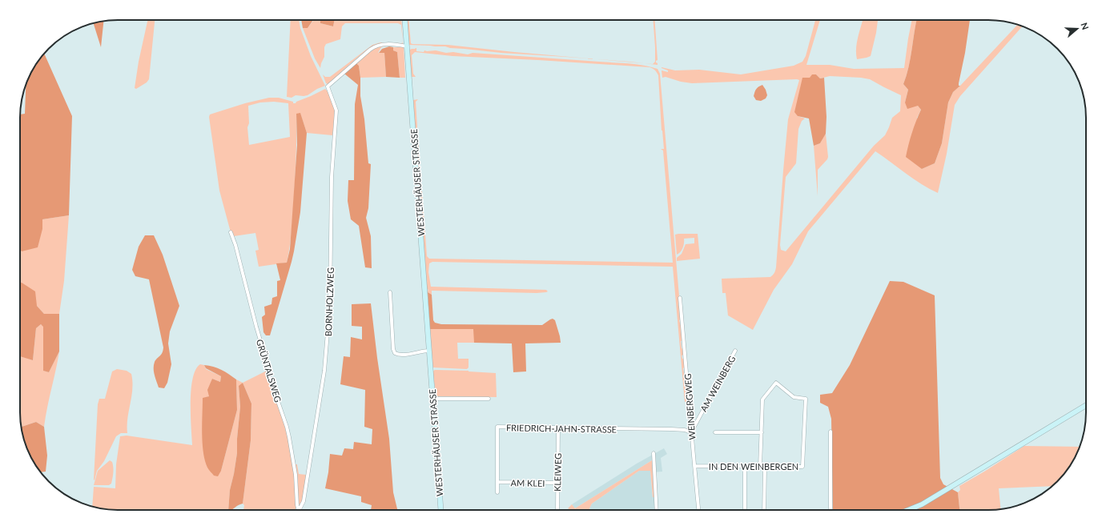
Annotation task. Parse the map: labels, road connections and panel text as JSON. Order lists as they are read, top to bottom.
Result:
{
  "streets": {
    "main road": ["WESTERHÄUSER STRASSE"],
    "street": [
      "BORNHOLZWEG",
      "GRÜNTALSWEG",
      "AM WEINBERG",
      "WEINBERGWEG",
      "FRIEDRICH-JAHN-STRASSE",
      "IN DEN WEINBERGEN",
      "KLEIWEG",
      "AM KLEI"
    ]
  },
  "crossings": [
    ["WESTERHÄUSER STRASSE", "BORNHOLZWEG"],
    ["AM WEINBERG", "WEINBERGWEG"],
    ["AM WEINBERG", "FRIEDRICH-JAHN-STRASSE"],
    ["WEINBERGWEG", "FRIEDRICH-JAHN-STRASSE"],
    ["WEINBERGWEG", "IN DEN WEINBERGEN"],
    ["FRIEDRICH-JAHN-STRASSE", "KLEIWEG"],
    ["FRIEDRICH-JAHN-STRASSE", "AM KLEI"],
    ["KLEIWEG", "AM KLEI"]
  ],
  "north": "right"
}
